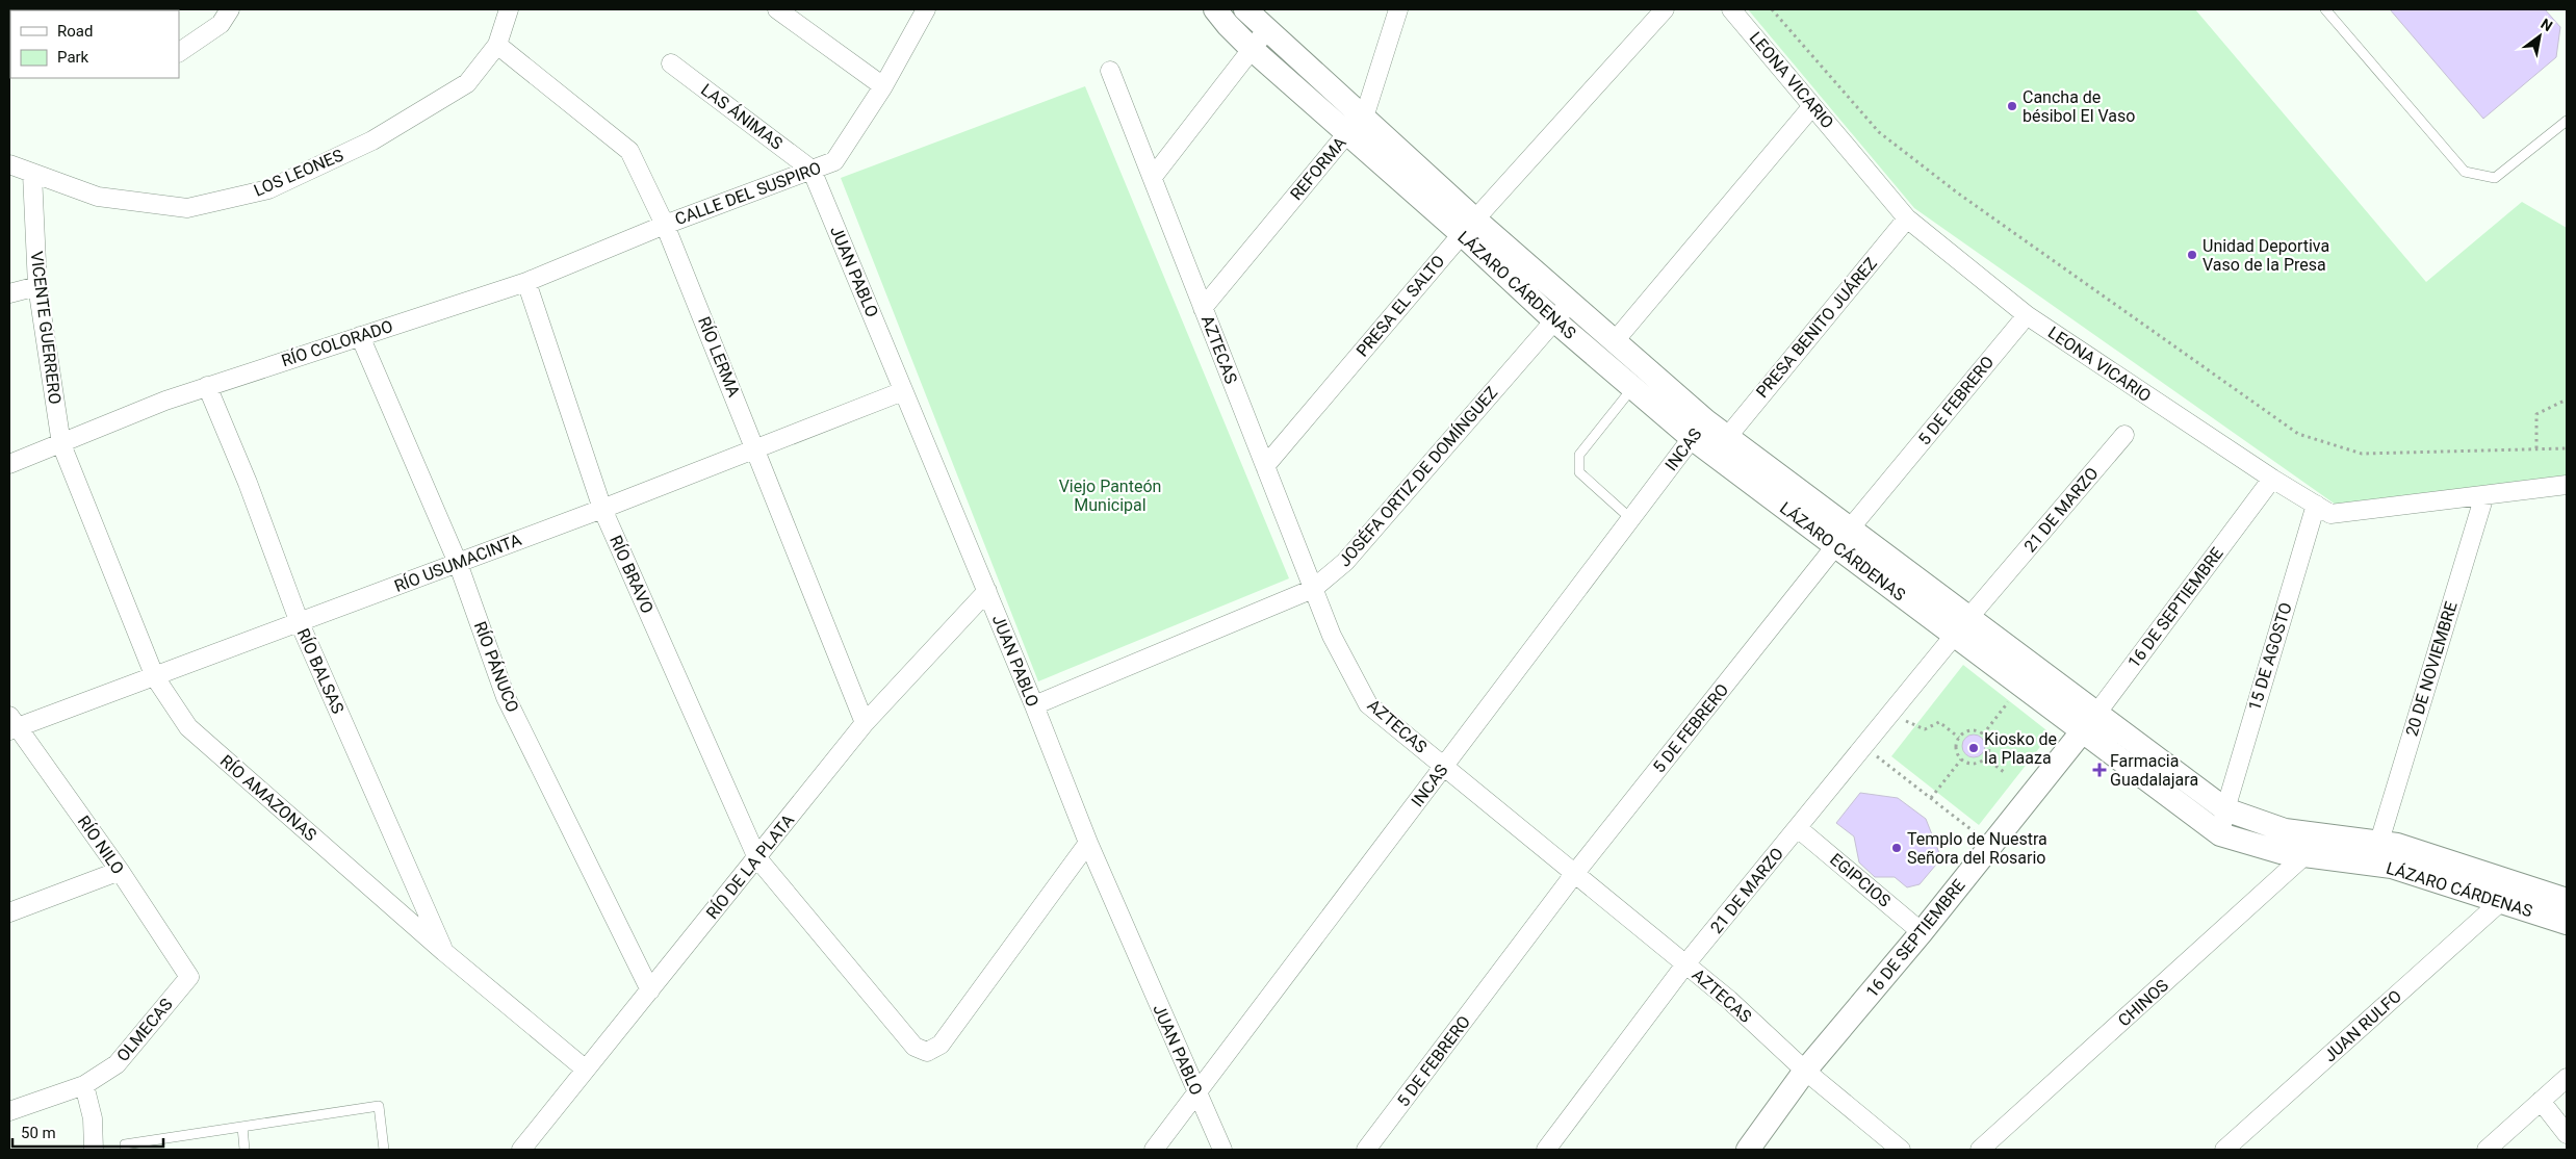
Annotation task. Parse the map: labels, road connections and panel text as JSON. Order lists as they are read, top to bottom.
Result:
{
  "streets": {
    "street": [
      "LEONA VICARIO",
      "LAS ÁNIMAS",
      "REFORMA",
      "LOS LEONES",
      "CALLE DEL SUSPIRO",
      "JUAN PABLO",
      "LÁZARO CÁRDENAS",
      "PRESA EL SALTO",
      "VICENTE GUERRERO",
      "PRESA BENITO JUÁREZ",
      "RÍO COLORADO",
      "AZTECAS",
      "RÍO LERMA",
      "5 DE FEBRERO",
      "INCAS",
      "JOSÉFA ORTIZ DE DOMÍNGUEZ",
      "21 DE MARZO",
      "RÍO USUMACINTA",
      "RÍO BRAVO",
      "16 DE SEPTIEMBRE",
      "15 DE AGOSTO",
      "RÍO PÁNUCO",
      "20 DE NOVIEMBRE",
      "RÍO BALSAS",
      "RÍO AMAZONAS",
      "RÍO NILO",
      "RÍO DE LA PLATA",
      "EGIPCIOS",
      "CHINOS",
      "JUAN RULFO",
      "OLMECAS"
    ]
  },
  "crossings": [
    ["LEONA VICARIO", "PRESA BENITO JUÁREZ"],
    ["LEONA VICARIO", "5 DE FEBRERO"],
    ["LEONA VICARIO", "16 DE SEPTIEMBRE"],
    ["LEONA VICARIO", "15 DE AGOSTO"],
    ["LEONA VICARIO", "20 DE NOVIEMBRE"],
    ["LAS ÁNIMAS", "CALLE DEL SUSPIRO"],
    ["LAS ÁNIMAS", "JUAN PABLO"],
    ["REFORMA", "LÁZARO CÁRDENAS"],
    ["REFORMA", "AZTECAS"],
    ["LOS LEONES", "VICENTE GUERRERO"],
    ["LOS LEONES", "RÍO LERMA"],
    ["CALLE DEL SUSPIRO", "JUAN PABLO"],
    ["CALLE DEL SUSPIRO", "RÍO COLORADO"],
    ["CALLE DEL SUSPIRO", "RÍO LERMA"],
    ["JUAN PABLO", "INCAS"],
    ["JUAN PABLO", "JOSÉFA ORTIZ DE DOMÍNGUEZ"],
    ["JUAN PABLO", "RÍO USUMACINTA"],
    ["JUAN PABLO", "RÍO BRAVO"],
    ["JUAN PABLO", "RÍO DE LA PLATA"],
    ["LÁZARO CÁRDENAS", "PRESA EL SALTO"],
    ["LÁZARO CÁRDENAS", "PRESA BENITO JUÁREZ"],
    ["LÁZARO CÁRDENAS", "5 DE FEBRERO"],
    ["LÁZARO CÁRDENAS", "INCAS"],
    ["LÁZARO CÁRDENAS", "JOSÉFA ORTIZ DE DOMÍNGUEZ"],
    ["LÁZARO CÁRDENAS", "21 DE MARZO"],
    ["LÁZARO CÁRDENAS", "16 DE SEPTIEMBRE"],
    ["LÁZARO CÁRDENAS", "15 DE AGOSTO"],
    ["LÁZARO CÁRDENAS", "20 DE NOVIEMBRE"],
    ["LÁZARO CÁRDENAS", "CHINOS"],
    ["LÁZARO CÁRDENAS", "JUAN RULFO"],
    ["PRESA EL SALTO", "AZTECAS"],
    ["VICENTE GUERRERO", "RÍO COLORADO"],
    ["VICENTE GUERRERO", "RÍO AMAZONAS"],
    ["RÍO COLORADO", "RÍO LERMA"],
    ["RÍO COLORADO", "RÍO BRAVO"],
    ["RÍO COLORADO", "RÍO PÁNUCO"],
    ["RÍO COLORADO", "RÍO BALSAS"],
    ["RÍO COLORADO", "RÍO AMAZONAS"],
    ["AZTECAS", "5 DE FEBRERO"],
    ["AZTECAS", "INCAS"],
    ["AZTECAS", "JOSÉFA ORTIZ DE DOMÍNGUEZ"],
    ["AZTECAS", "21 DE MARZO"],
    ["AZTECAS", "16 DE SEPTIEMBRE"],
    ["RÍO LERMA", "RÍO USUMACINTA"],
    ["RÍO LERMA", "RÍO DE LA PLATA"],
    ["21 DE MARZO", "EGIPCIOS"],
    ["RÍO USUMACINTA", "RÍO BRAVO"],
    ["RÍO USUMACINTA", "RÍO PÁNUCO"],
    ["RÍO USUMACINTA", "RÍO BALSAS"],
    ["RÍO USUMACINTA", "RÍO AMAZONAS"],
    ["RÍO USUMACINTA", "RÍO NILO"],
    ["RÍO BRAVO", "RÍO DE LA PLATA"],
    ["16 DE SEPTIEMBRE", "EGIPCIOS"],
    ["RÍO PÁNUCO", "RÍO DE LA PLATA"],
    ["RÍO BALSAS", "RÍO AMAZONAS"],
    ["RÍO AMAZONAS", "RÍO DE LA PLATA"],
    ["RÍO NILO", "OLMECAS"]
  ],
  "parks": ["Viejo Panteón Municipal"],
  "places": {
    "other": [
      "Cancha de bésibol El Vaso",
      "Unidad Deportiva Vaso de la Presa",
      "Kiosko de la Plaaza",
      "Templo de Nuestra Señora del Rosario"
    ],
    "health": ["Farmacia Guadalajara"]
  },
  "legend": ["Road", "Park"],
  "scale_bar": "50 m",
  "north": "top right"
}
